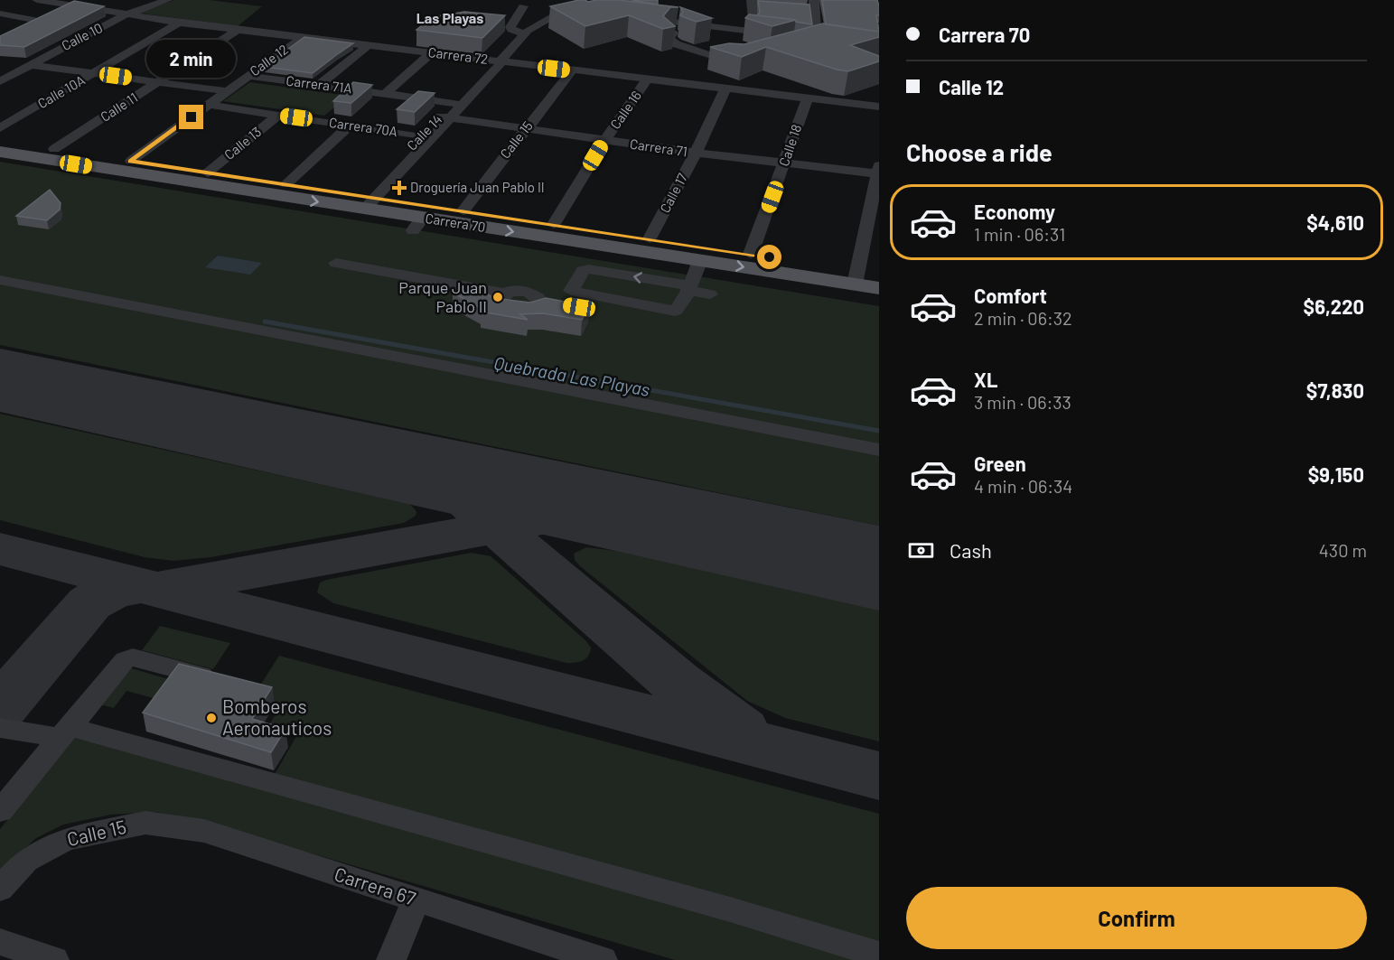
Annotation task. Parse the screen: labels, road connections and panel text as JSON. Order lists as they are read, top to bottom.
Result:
{
  "streets": {
    "main road": ["Carrera 70"],
    "street": [
      "Calle 10",
      "Carrera 72",
      "Calle 12",
      "Carrera 71A",
      "Calle 10A",
      "Calle 11",
      "Calle 16",
      "Carrera 70A",
      "Calle 14",
      "Calle 15",
      "Calle 13",
      "Calle 18",
      "Carrera 71",
      "Calle 17",
      "Carrera 67"
    ]
  },
  "crossings": [
    ["Calle 10", "Carrera 72"],
    ["Carrera 72", "Calle 12"],
    ["Carrera 72", "Calle 10A"],
    ["Carrera 72", "Calle 11"],
    ["Carrera 72", "Calle 16"],
    ["Carrera 72", "Calle 14"],
    ["Carrera 72", "Calle 15"],
    ["Carrera 72", "Calle 18"],
    ["Carrera 72", "Calle 17"],
    ["Calle 12", "Carrera 71A"],
    ["Calle 12", "Carrera 70A"],
    ["Calle 12", "Carrera 70"],
    ["Carrera 71A", "Calle 14"],
    ["Calle 11", "Carrera 70"],
    ["Calle 16", "Carrera 71"],
    ["Calle 16", "Carrera 70"],
    ["Carrera 70A", "Calle 14"],
    ["Carrera 70A", "Calle 13"],
    ["Calle 14", "Carrera 71"],
    ["Calle 14", "Carrera 70"],
    ["Calle 15", "Carrera 71"],
    ["Calle 15", "Carrera 70"],
    ["Calle 15", "Carrera 67"],
    ["Calle 13", "Carrera 70"],
    ["Calle 18", "Carrera 71"],
    ["Calle 18", "Carrera 70"],
    ["Carrera 71", "Calle 17"],
    ["Calle 17", "Carrera 70"]
  ],
  "districts": ["Las Playas"],
  "water": ["Quebrada Las Playas"],
  "places": {
    "health": ["Droguería Juan Pablo II"],
    "other": ["Parque Juan Pablo II", "Bomberos Aeronauticos"]
  },
  "page": {
    "banner": ["Carrera 70", "Calle 12"],
    "bubble": "2 min",
    "heading": "Choose a ride",
    "list": [
      {
        "name": "Economy",
        "note": "1 min · 06:31",
        "value": "$4,610"
      },
      {
        "name": "Comfort",
        "note": "2 min · 06:32",
        "value": "$6,220"
      },
      {
        "name": "XL",
        "note": "3 min · 06:33",
        "value": "$7,830"
      },
      {
        "name": "Green",
        "note": "4 min · 06:34",
        "value": "$9,150"
      }
    ],
    "pay": ["Cash", "430 m"],
    "buttons": "Confirm"
  }
}
